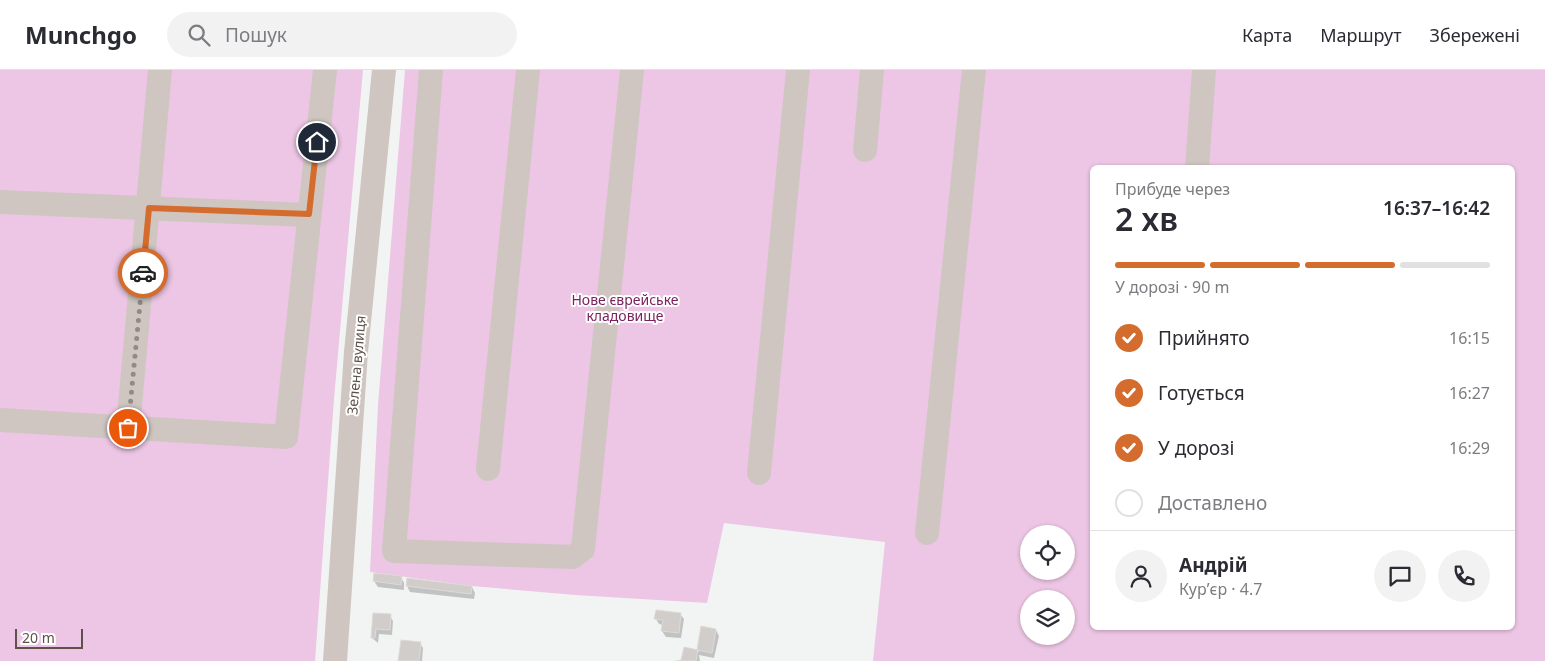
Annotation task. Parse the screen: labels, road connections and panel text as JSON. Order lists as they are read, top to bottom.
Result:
{
  "streets": {
    "street": ["Зелена вулиця"]
  },
  "parks": ["Нове єврейське кладовище"],
  "scale_bar": "20 m",
  "page": {
    "header": "Munchgo",
    "search": "Пошук",
    "nav": ["Карта", "Маршрут", "Збережені"],
    "heading": ["2 хв", "Прибуде через", "16:37–16:42"],
    "panel": ["Андрій", "Кур’єр · 4.7"],
    "bar": "У дорозі · 90 m",
    "list": [
      ["Прийнято", "16:15"],
      ["Готується", "16:27"],
      ["У дорозі", "16:29"],
      "Доставлено"
    ],
    "scale": "20 m"
  }
}
